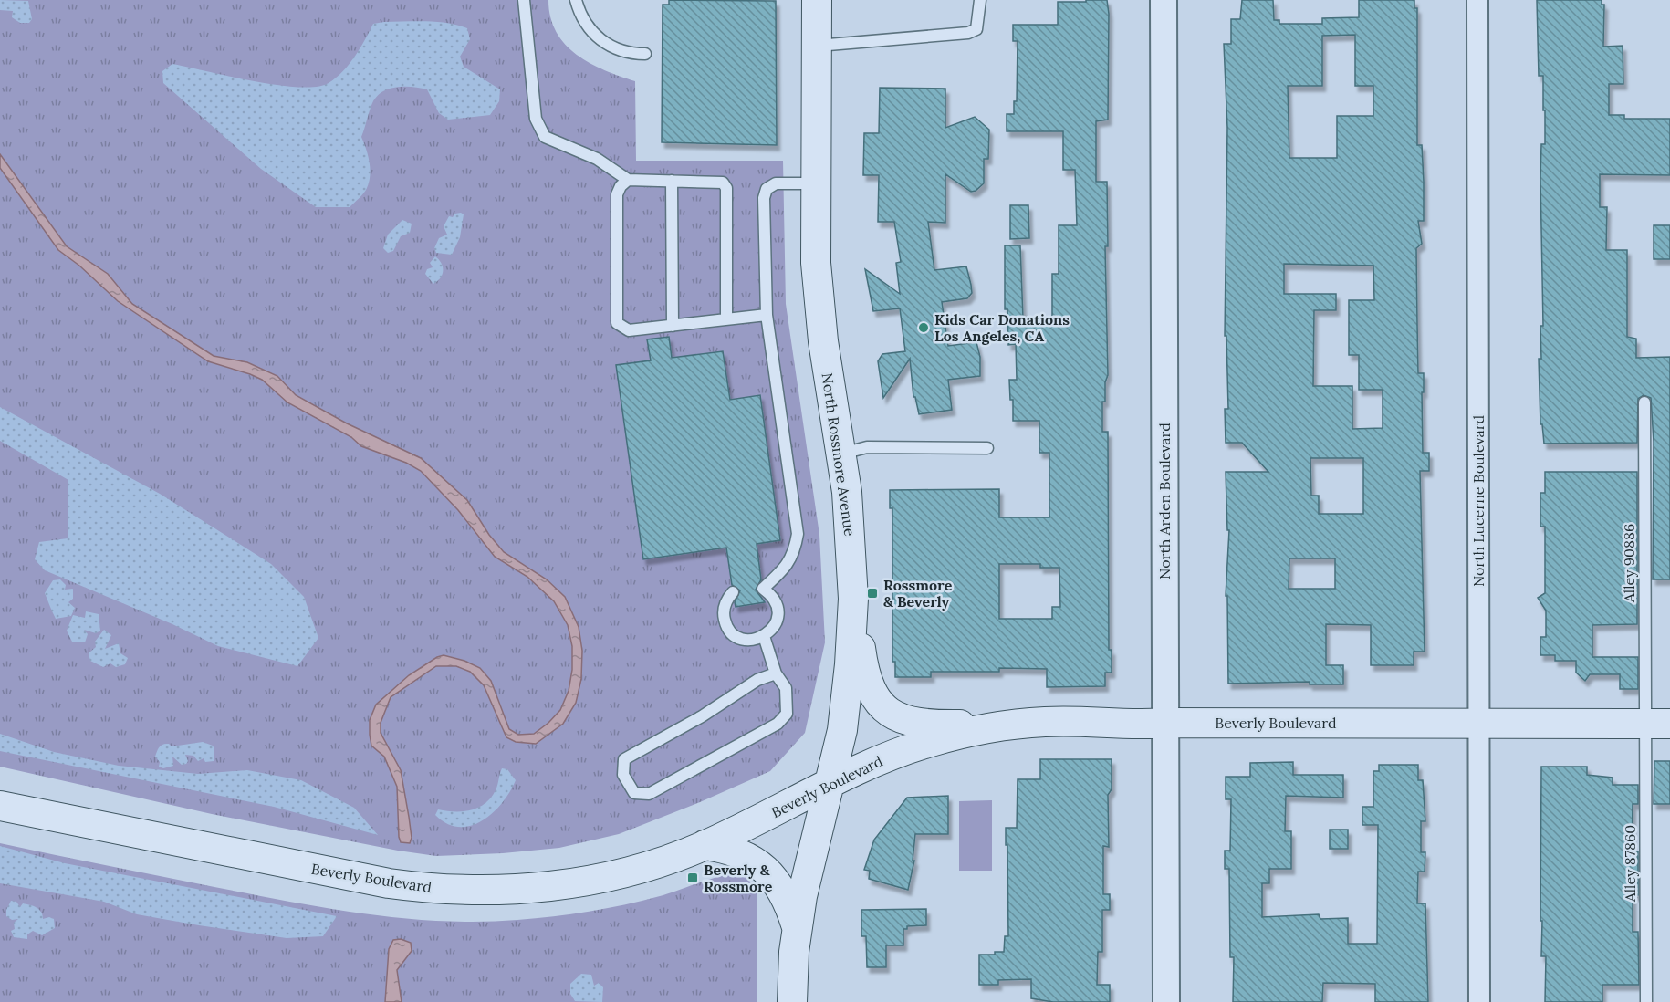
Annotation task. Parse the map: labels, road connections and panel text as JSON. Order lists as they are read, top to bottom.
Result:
{
  "streets": {
    "main road": ["North Rossmore Avenue", "Beverly Boulevard"],
    "street": ["North Arden Boulevard", "North Lucerne Boulevard"],
    "lane": ["Alley 90886", "Alley 87860"]
  },
  "crossings": [
    ["North Rossmore Avenue", "Beverly Boulevard"],
    ["North Arden Boulevard", "Beverly Boulevard"],
    ["North Lucerne Boulevard", "Beverly Boulevard"],
    ["Alley 90886", "Beverly Boulevard"],
    ["Alley 90886", "Alley 87860"],
    ["Beverly Boulevard", "Alley 87860"]
  ],
  "places": {
    "other": ["Kids Car Donations Los Angeles, CA"],
    "transit": ["Rossmore & Beverly", "Beverly & Rossmore"]
  }
}
